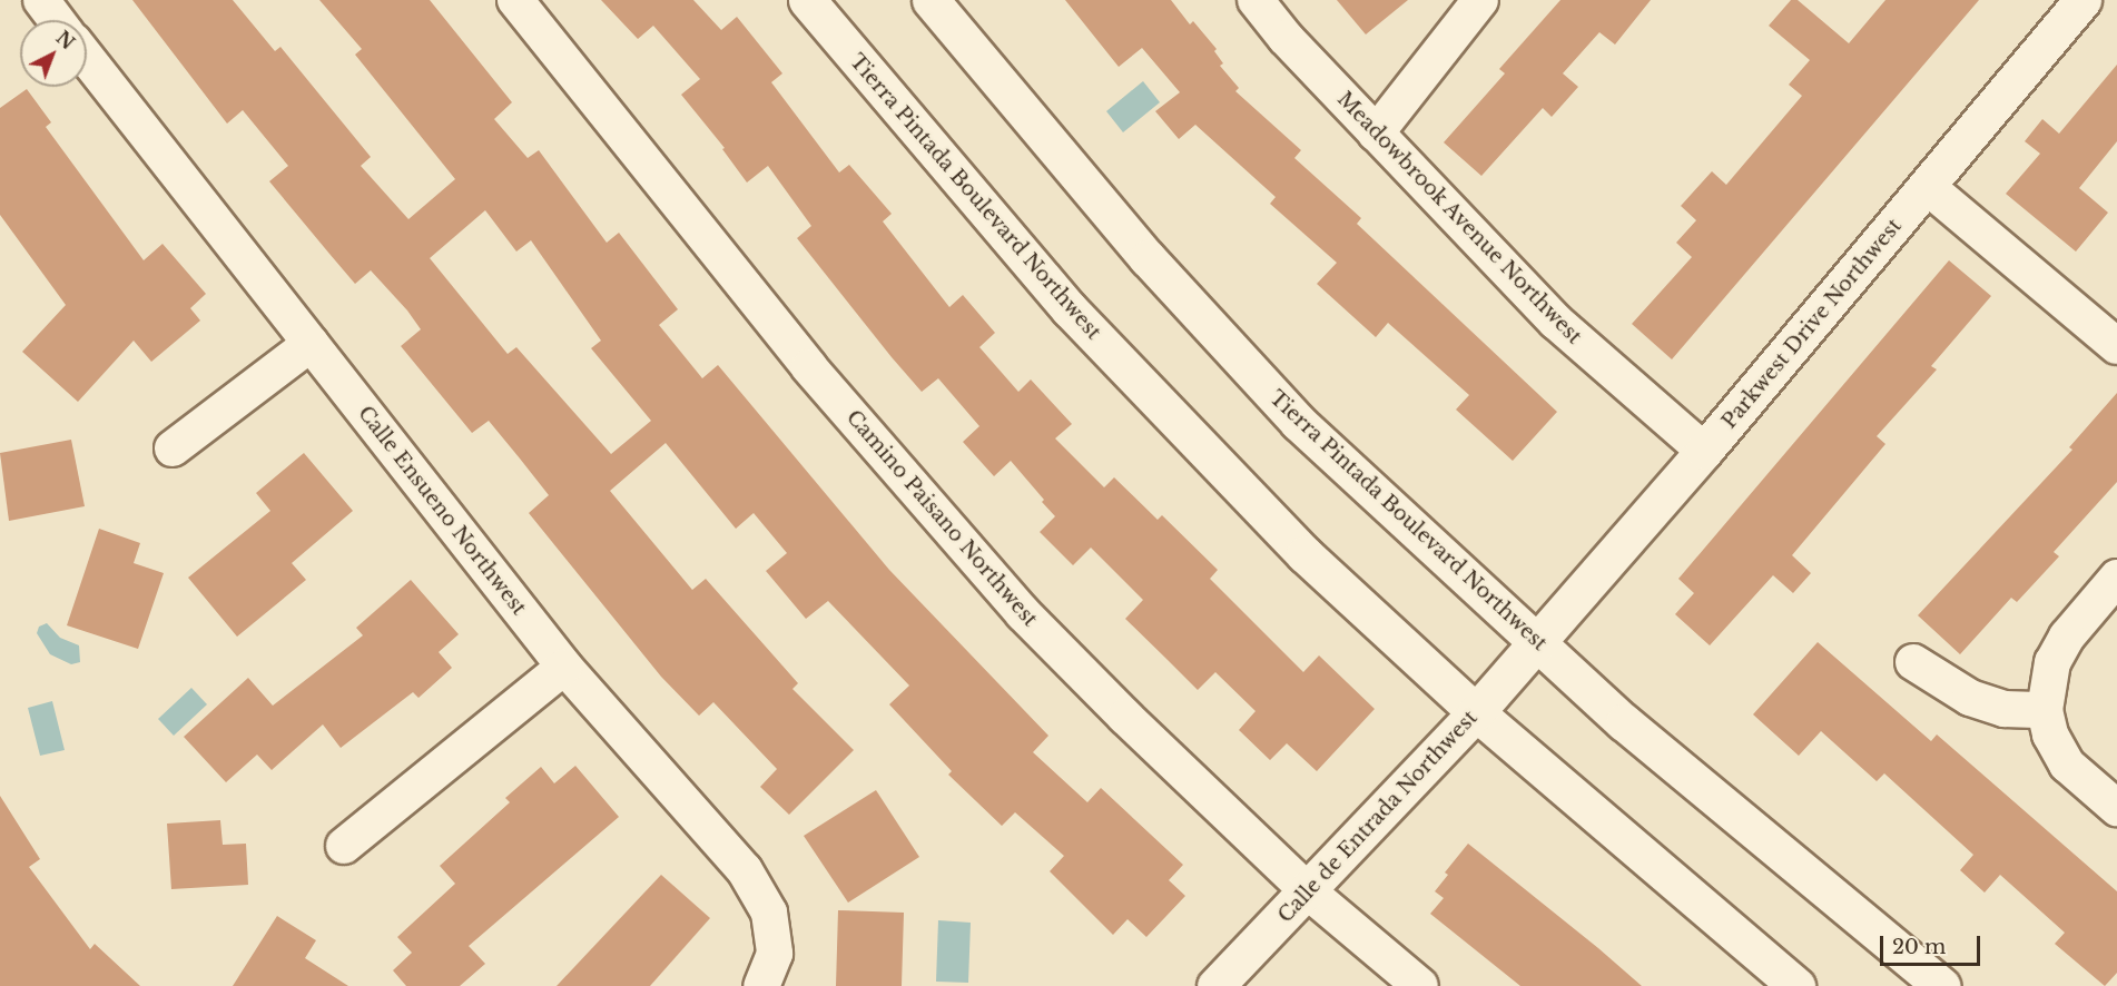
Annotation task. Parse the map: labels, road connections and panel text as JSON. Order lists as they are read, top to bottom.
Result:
{
  "streets": {
    "main road": ["Tierra Pintada Boulevard Northwest", "Parkwest Drive Northwest", "Calle de Entrada Northwest"],
    "street": ["Meadowbrook Avenue Northwest", "Calle Ensueno Northwest", "Camino Paisano Northwest"]
  },
  "crossings": [
    ["Tierra Pintada Boulevard Northwest", "Parkwest Drive Northwest"],
    ["Tierra Pintada Boulevard Northwest", "Calle de Entrada Northwest"],
    ["Meadowbrook Avenue Northwest", "Parkwest Drive Northwest"],
    ["Parkwest Drive Northwest", "Calle de Entrada Northwest"],
    ["Camino Paisano Northwest", "Calle de Entrada Northwest"]
  ],
  "scale_bar": "20 m",
  "north": "top right"
}
